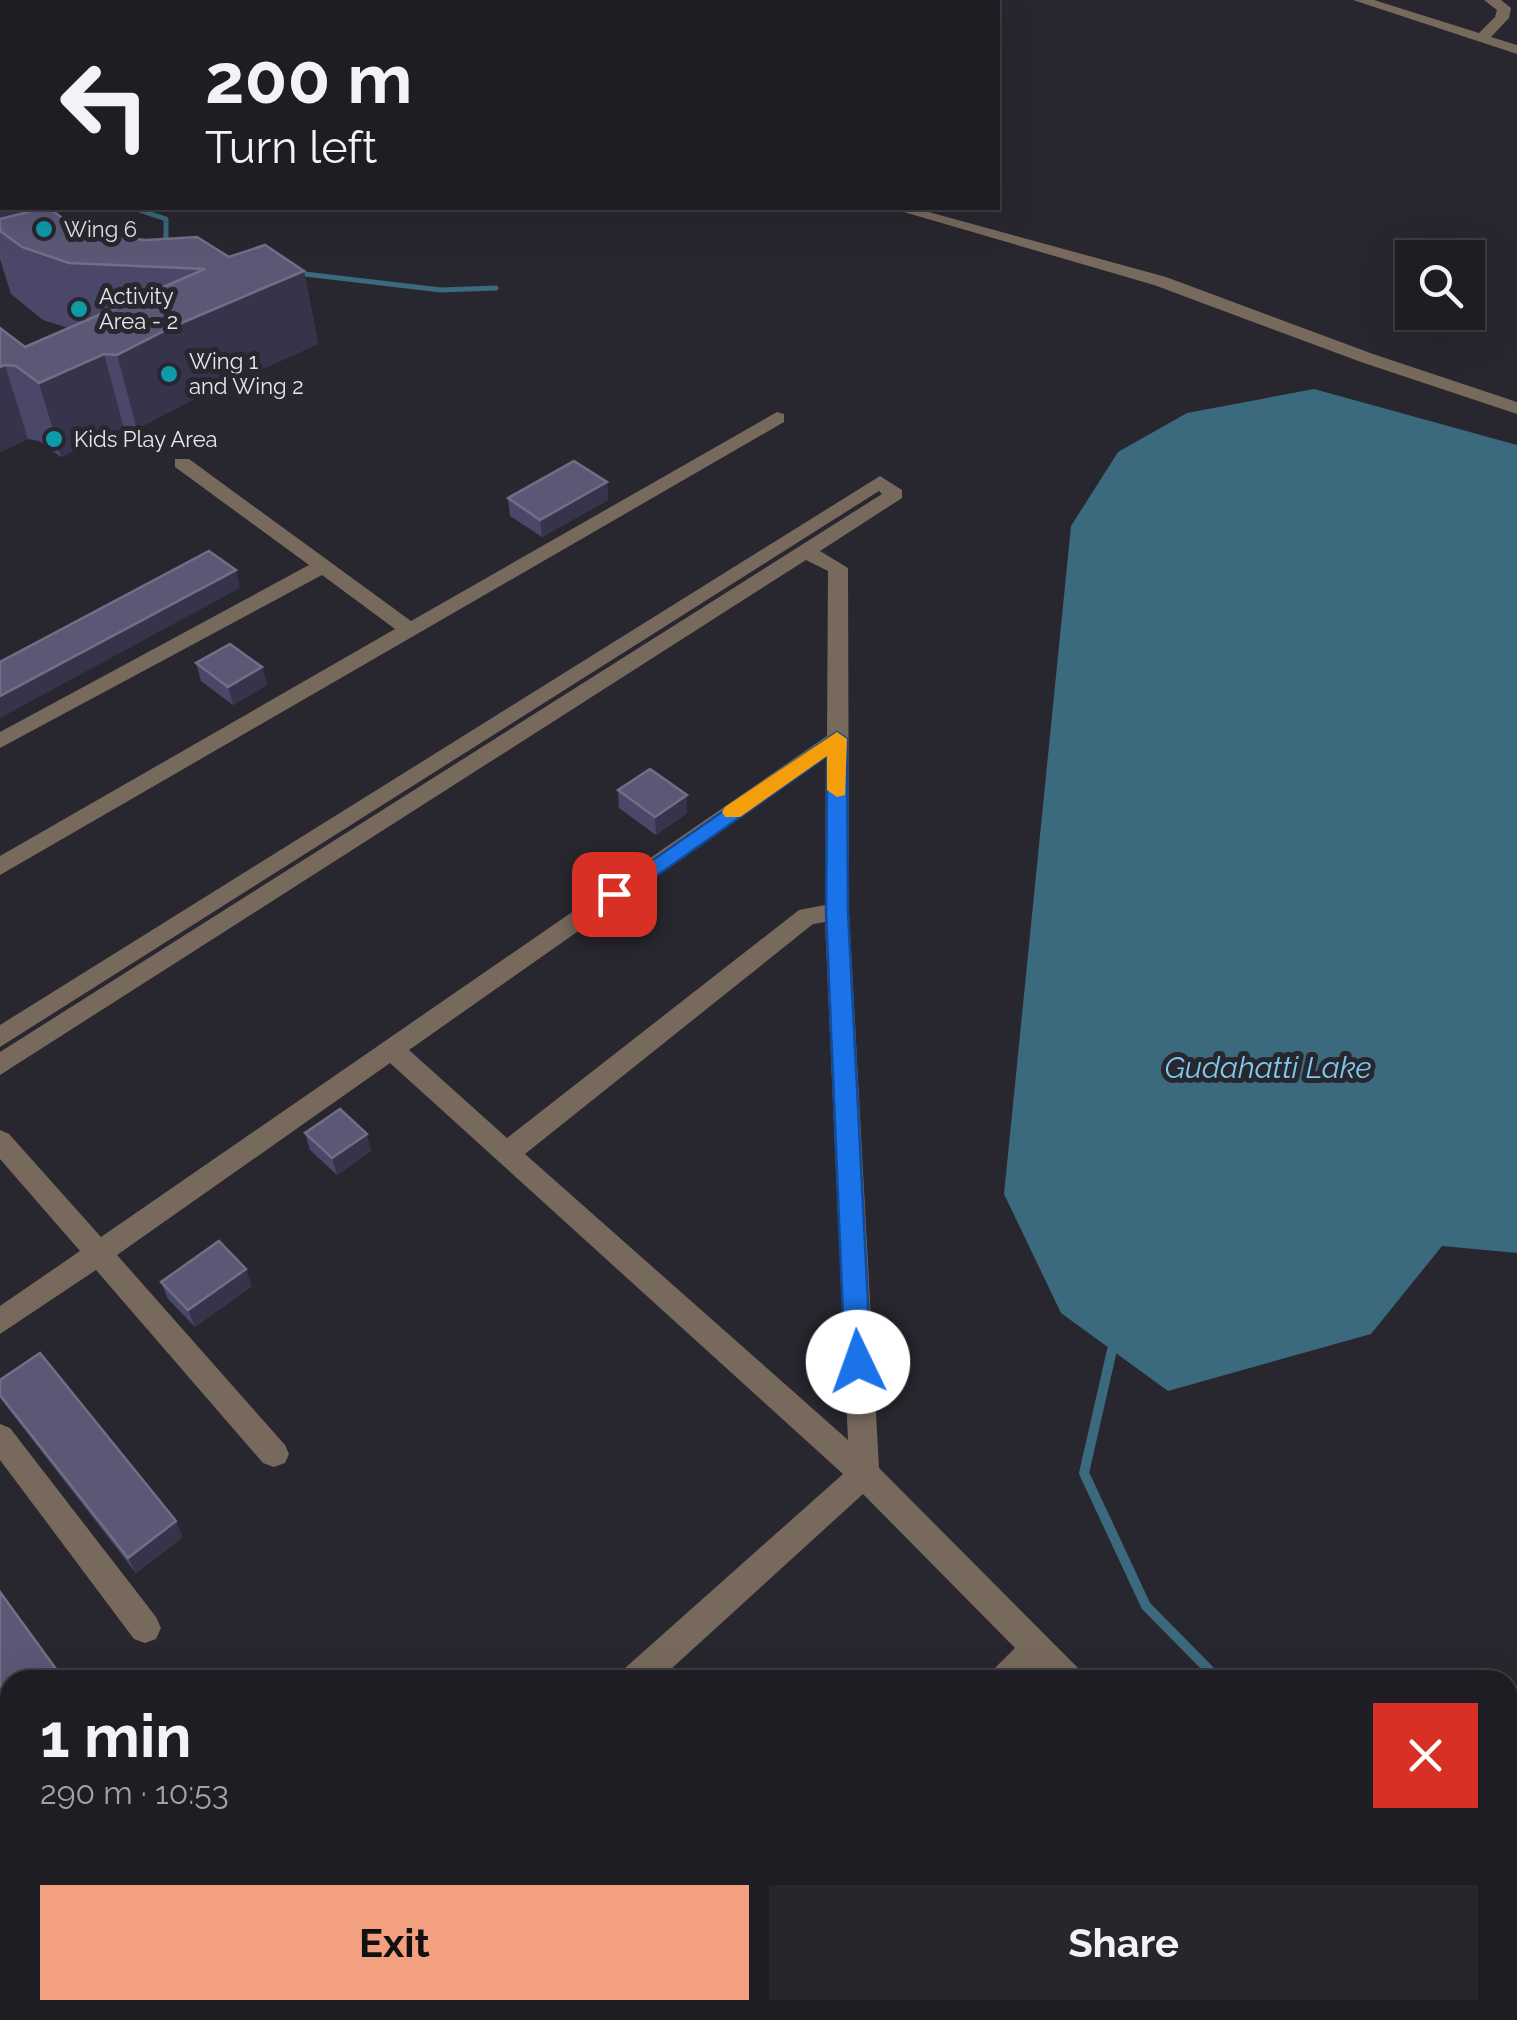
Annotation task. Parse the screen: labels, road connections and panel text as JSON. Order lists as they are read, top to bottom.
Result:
{
  "water": ["Gudahatti Lake"],
  "places": [
    "Wing 6",
    "Activity Area - 2",
    "Wing 1 and Wing 2",
    "Kids Play Area"
  ],
  "page": {
    "turn": ["200 m", "Turn left"],
    "heading": ["1 min", "290 m · 10:53"],
    "buttons": ["Exit", "Share"]
  }
}
